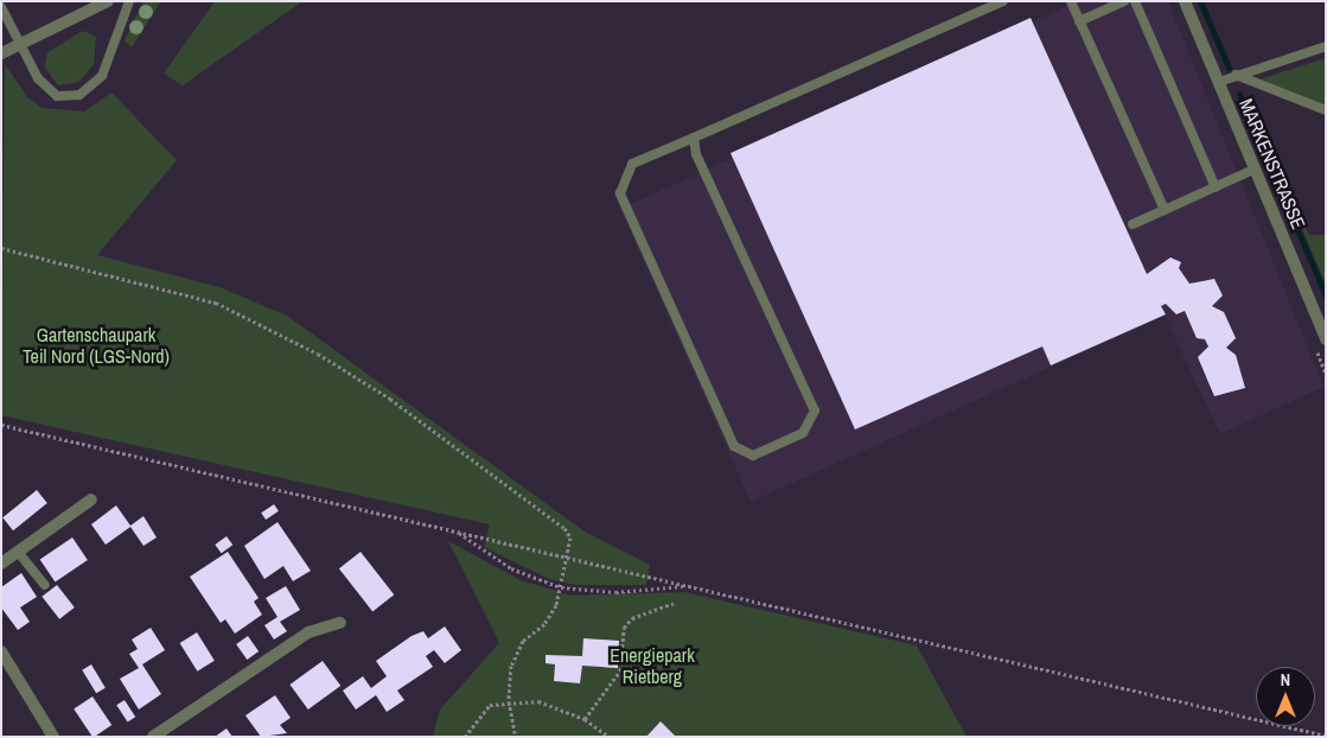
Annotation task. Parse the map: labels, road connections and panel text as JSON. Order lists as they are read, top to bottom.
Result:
{
  "streets": {
    "street": ["MARKENSTRASSE"]
  },
  "parks": ["Gartenschaupark Teil Nord (LGS-Nord)", "Energiepark Rietberg"],
  "north": "top"
}
